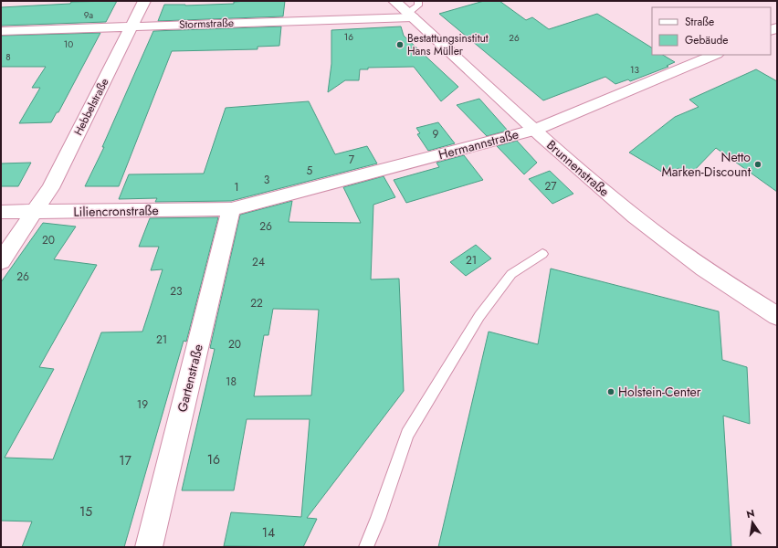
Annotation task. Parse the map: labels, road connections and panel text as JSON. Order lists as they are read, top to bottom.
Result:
{
  "streets": {
    "street": [
      "Stormstraße",
      "Hebbelstraße",
      "Hermannstraße",
      "Brunnenstraße",
      "Liliencronstraße",
      "Gartenstraße"
    ]
  },
  "crossings": [
    ["Stormstraße", "Hebbelstraße"],
    ["Stormstraße", "Brunnenstraße"],
    ["Hebbelstraße", "Liliencronstraße"],
    ["Hermannstraße", "Brunnenstraße"],
    ["Hermannstraße", "Liliencronstraße"],
    ["Hermannstraße", "Gartenstraße"],
    ["Liliencronstraße", "Gartenstraße"]
  ],
  "places": ["Bestattungsinstitut Hans Müller", "Netto Marken-Discount", "Holstein-Center"],
  "house_numbers": [
    "9a",
    "16",
    "26",
    "10",
    "8",
    "13",
    "9",
    "7",
    "5",
    "3",
    "27",
    "1",
    "26",
    "20",
    "21",
    "24",
    "26",
    "23",
    "22",
    "21",
    "20",
    "18",
    "19",
    "16",
    "17",
    "15",
    "14"
  ],
  "legend": ["Straße", "Gebäude"],
  "north": "top"
}
